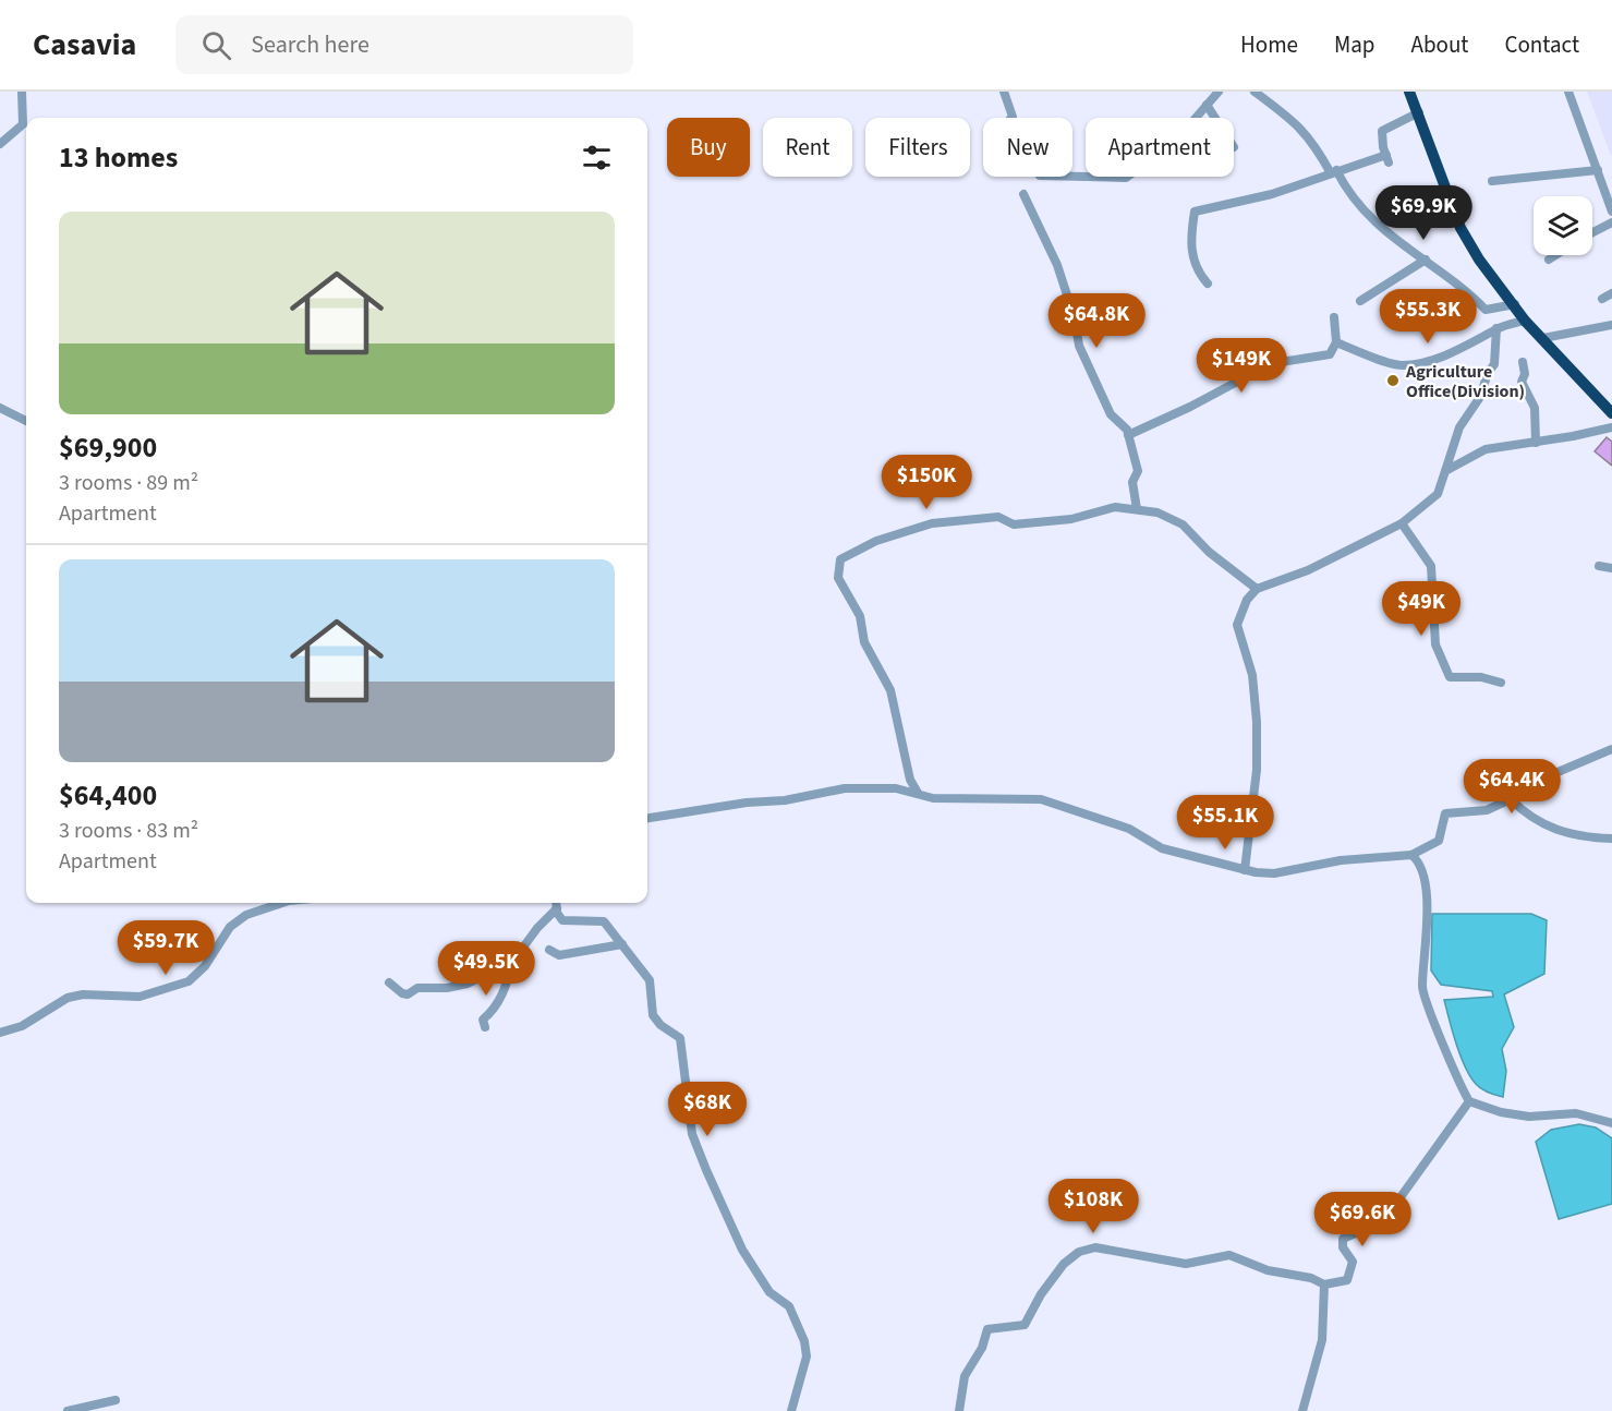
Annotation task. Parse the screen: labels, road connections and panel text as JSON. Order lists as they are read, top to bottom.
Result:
{
  "places": ["Agriculture Office(Division)"],
  "page": {
    "header": "Casavia",
    "search": "Search here",
    "nav": [
      "Home",
      "Map",
      "About",
      "Contact"
    ],
    "chip": [
      "Buy",
      "Rent",
      "Filters",
      "New",
      "Apartment"
    ],
    "heading": "13 homes",
    "price": [
      "$69.9K",
      "$55.3K",
      "$64.8K",
      "$149K",
      "$150K",
      "$49K",
      "$64.4K",
      "$55.1K",
      "$59.7K",
      "$49.5K",
      "$68K",
      "$108K",
      "$69.6K"
    ],
    "list": [
      {
        "name": "$69,900",
        "note": "3 rooms · 89 m² · Apartment"
      },
      {
        "name": "$64,400",
        "note": "3 rooms · 83 m² · Apartment"
      }
    ]
  }
}
